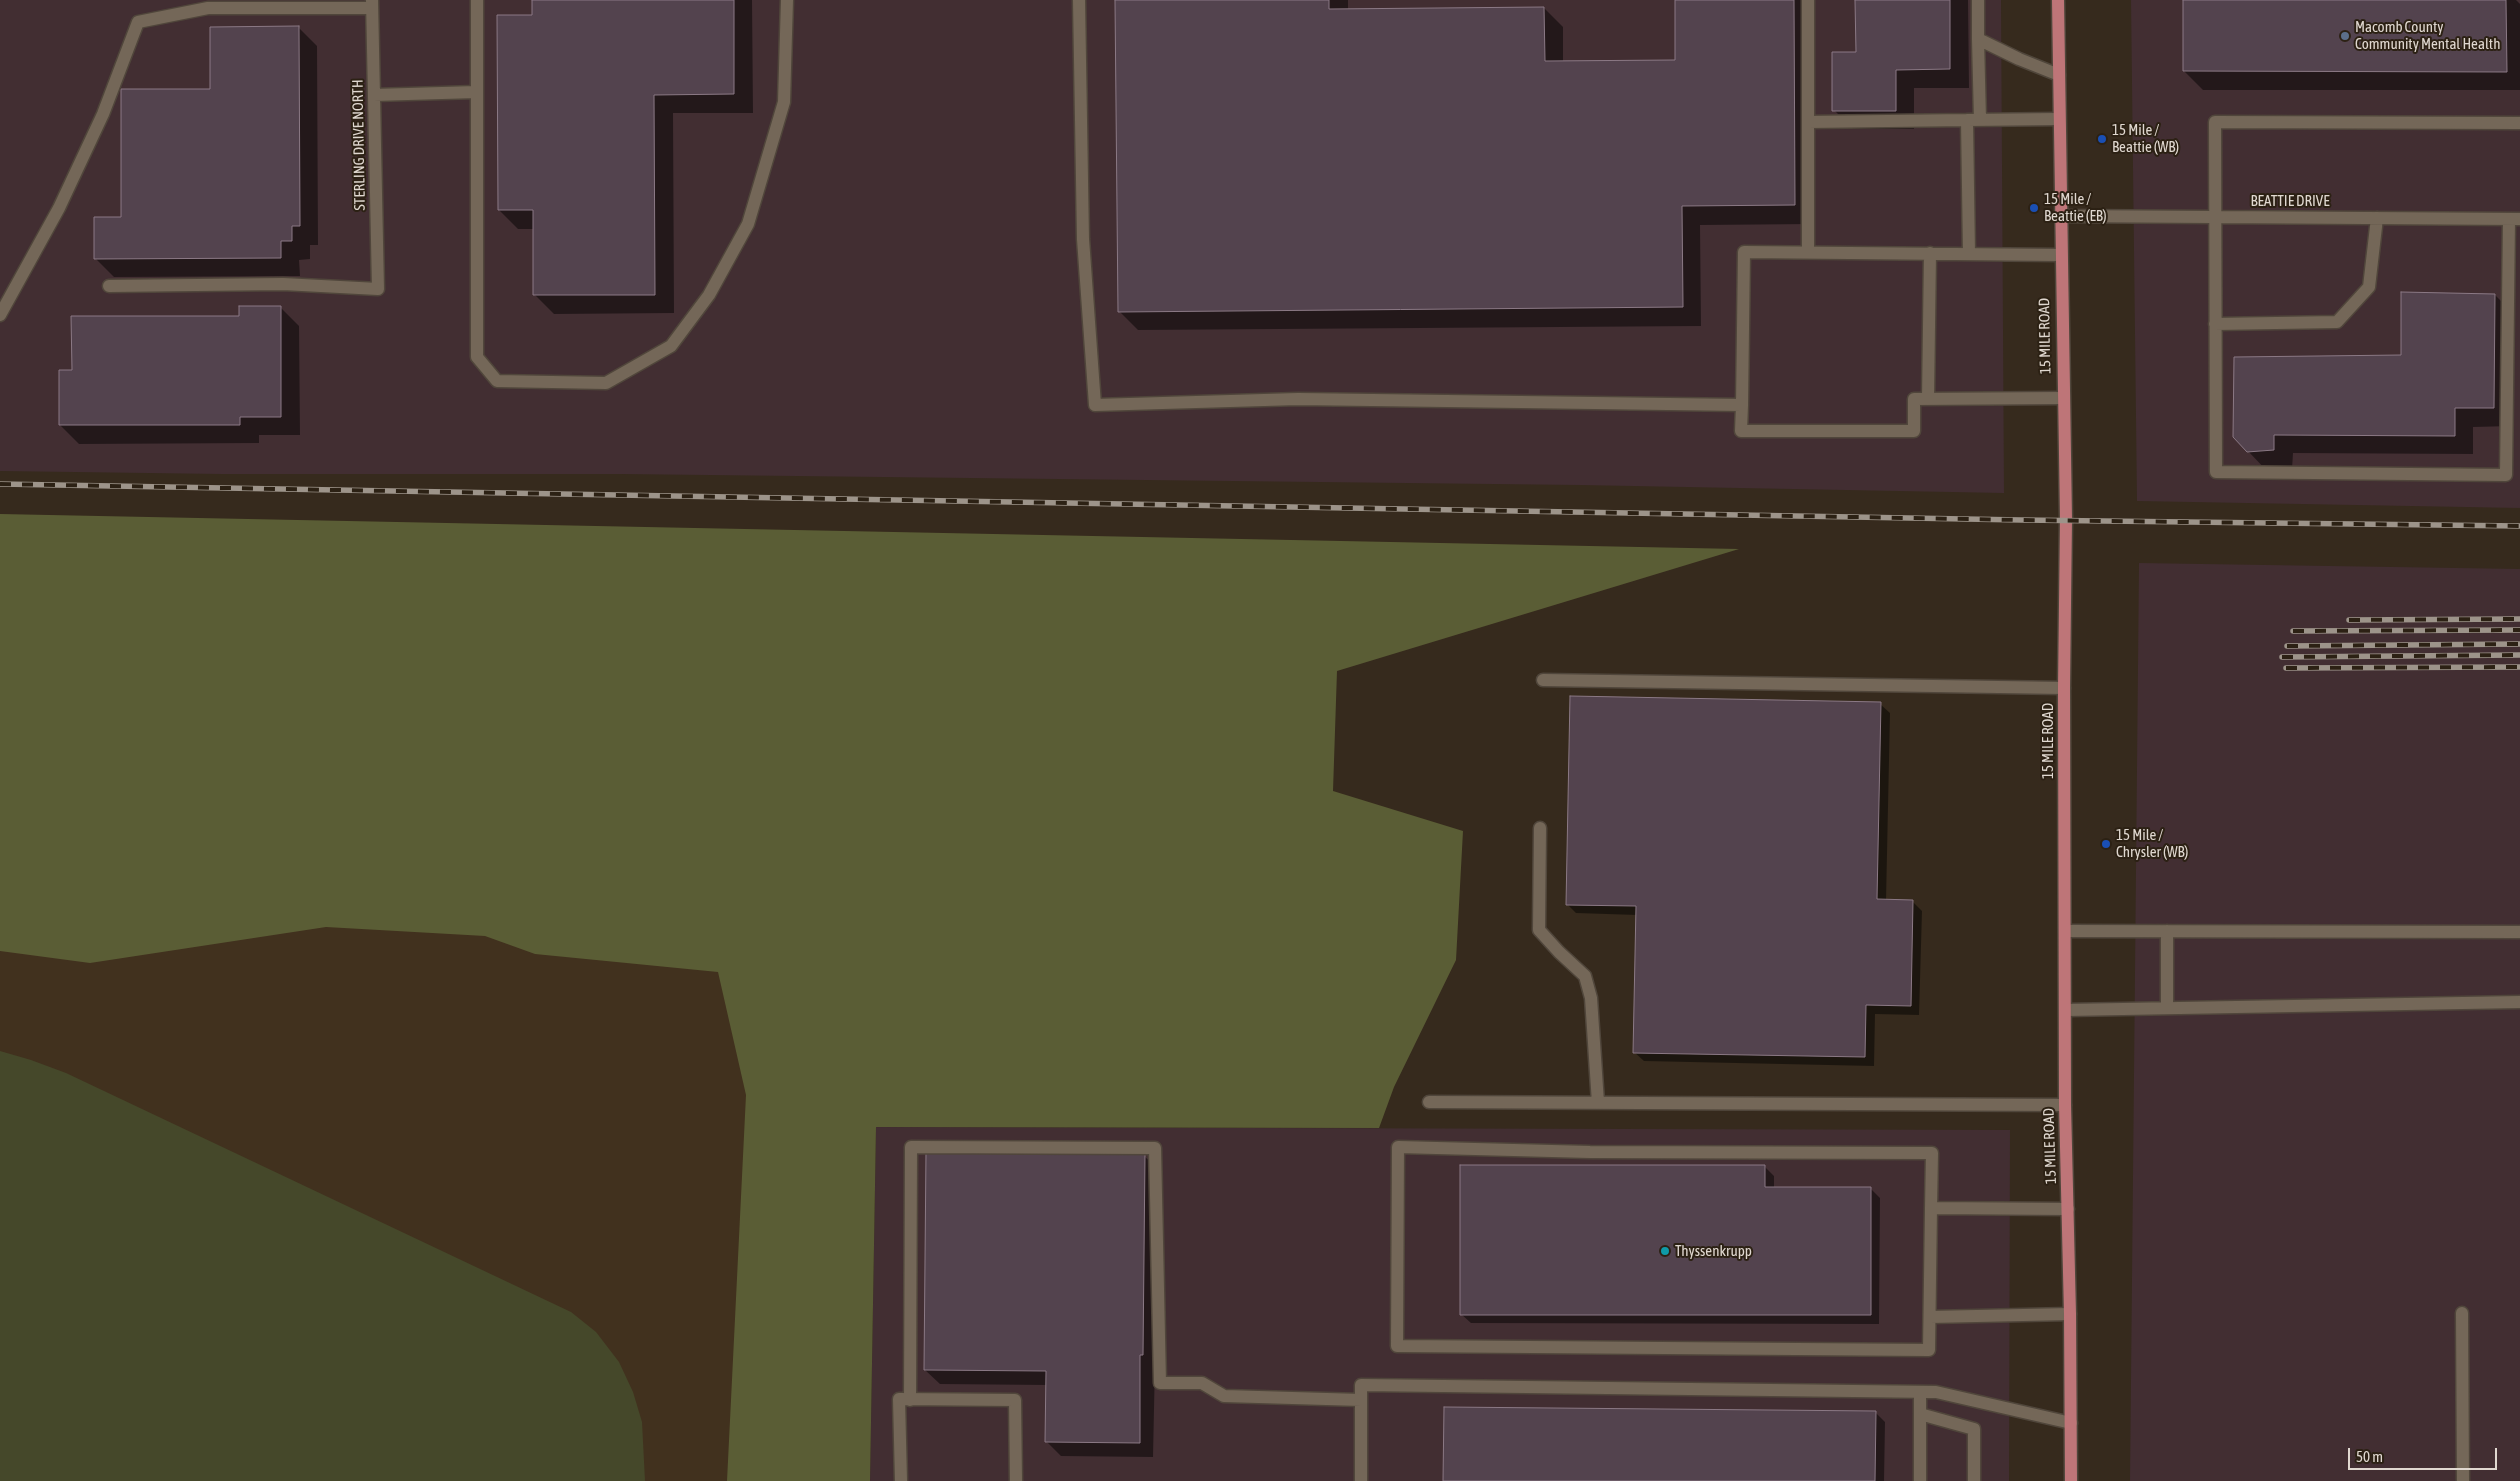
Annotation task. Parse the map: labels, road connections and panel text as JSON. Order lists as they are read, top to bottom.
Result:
{
  "streets": {
    "main road": ["15 MILE ROAD"],
    "street": ["STERLING DRIVE NORTH", "BEATTIE DRIVE"]
  },
  "crossings": [
    ["BEATTIE DRIVE", "15 MILE ROAD"]
  ],
  "places": [
    "Macomb County Community Mental Health",
    "15 Mile / Beattie (WB)",
    "15 Mile / Beattie (EB)",
    "15 Mile / Chrysler (WB)",
    "Thyssenkrupp"
  ],
  "scale_bar": "50 m"
}
